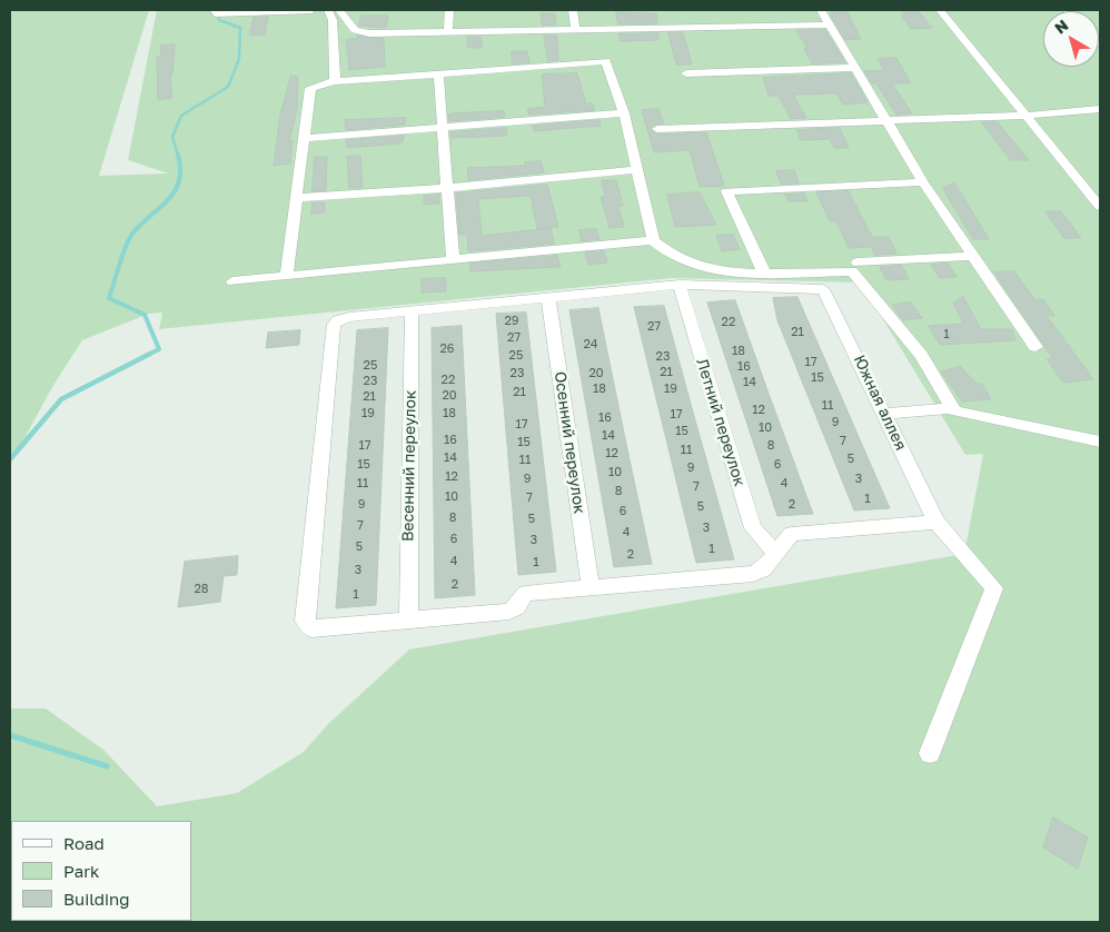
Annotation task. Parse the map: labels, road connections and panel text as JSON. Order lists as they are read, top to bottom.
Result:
{
  "streets": {
    "street": [
      "Южная аллея",
      "Летний переулок",
      "Осенний переулок",
      "Весенний переулок"
    ]
  },
  "crossings": [
    ["Южная аллея", "Летний переулок"]
  ],
  "house_numbers": [
    "29",
    "22",
    "27",
    "21",
    "1",
    "27",
    "24",
    "26",
    "18",
    "25",
    "23",
    "17",
    "25",
    "16",
    "21",
    "23",
    "20",
    "15",
    "22",
    "23",
    "14",
    "18",
    "19",
    "21",
    "20",
    "21",
    "11",
    "12",
    "19",
    "18",
    "17",
    "16",
    "9",
    "17",
    "10",
    "15",
    "14",
    "16",
    "7",
    "15",
    "17",
    "8",
    "11",
    "12",
    "14",
    "5",
    "11",
    "15",
    "6",
    "9",
    "10",
    "12",
    "9",
    "3",
    "11",
    "4",
    "7",
    "8",
    "10",
    "7",
    "1",
    "9",
    "2",
    "5",
    "6",
    "8",
    "5",
    "7",
    "3",
    "4",
    "6",
    "3",
    "5",
    "1",
    "2",
    "4",
    "1",
    "3",
    "2",
    "28",
    "1"
  ],
  "legend": ["Road", "Park", "Building"],
  "north": "top left"
}
